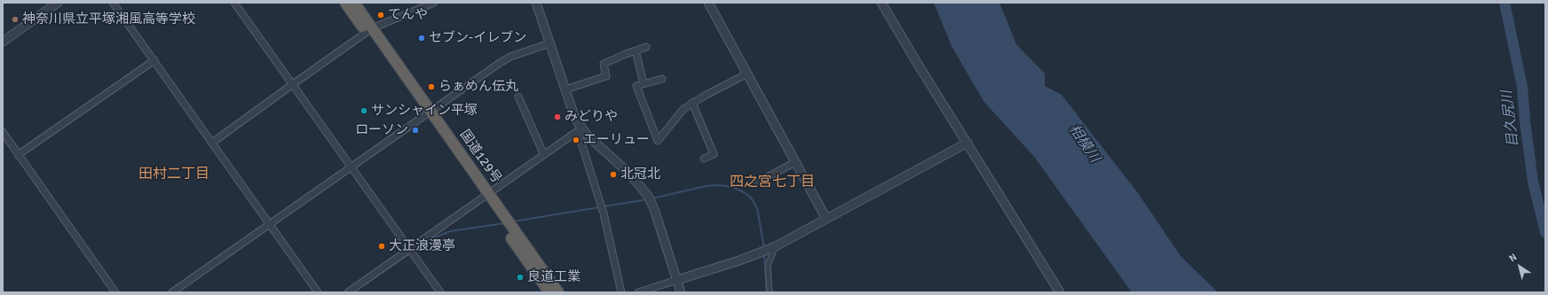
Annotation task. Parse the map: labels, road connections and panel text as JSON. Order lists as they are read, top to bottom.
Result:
{
  "streets": {
    "highway": ["国道129号"]
  },
  "districts": ["田村二丁目", "四之宮七丁目"],
  "water": ["目久尻川", "相模川"],
  "places": [
    "てんや",
    "神奈川県立平塚湘風高等学校",
    "セブン-イレブン",
    "らぁめん伝丸",
    "サンシャイン平塚",
    "みどりや",
    "ローソン",
    "エーリュー",
    "北冠北",
    "大正浪漫亭",
    "良道工業"
  ],
  "north": "top left"
}
